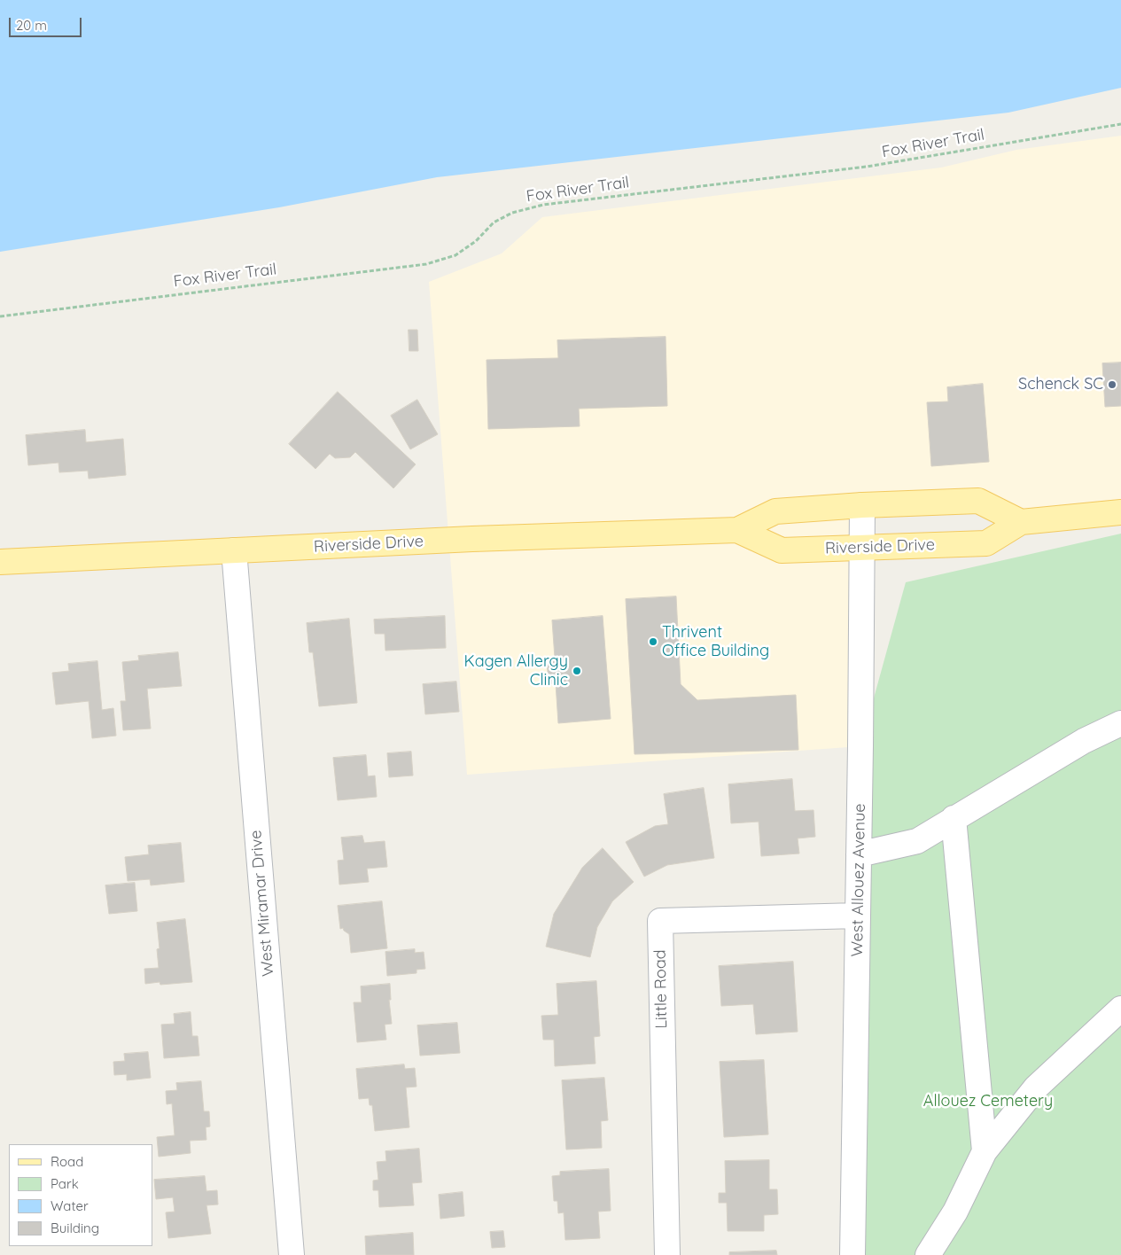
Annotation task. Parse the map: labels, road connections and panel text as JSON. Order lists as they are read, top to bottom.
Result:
{
  "streets": {
    "main road": ["Riverside Drive"],
    "street": ["West Allouez Avenue", "West Miramar Drive", "Little Road"],
    "path": ["Fox River Trail"]
  },
  "crossings": [
    ["Riverside Drive", "West Allouez Avenue"],
    ["Riverside Drive", "West Miramar Drive"],
    ["West Allouez Avenue", "Little Road"]
  ],
  "parks": ["Allouez Cemetery"],
  "places": ["Schenck SC", "Thrivent Office Building", "Kagen Allergy Clinic"],
  "legend": [
    "Road",
    "Park",
    "Water",
    "Building"
  ],
  "scale_bar": "20 m"
}
